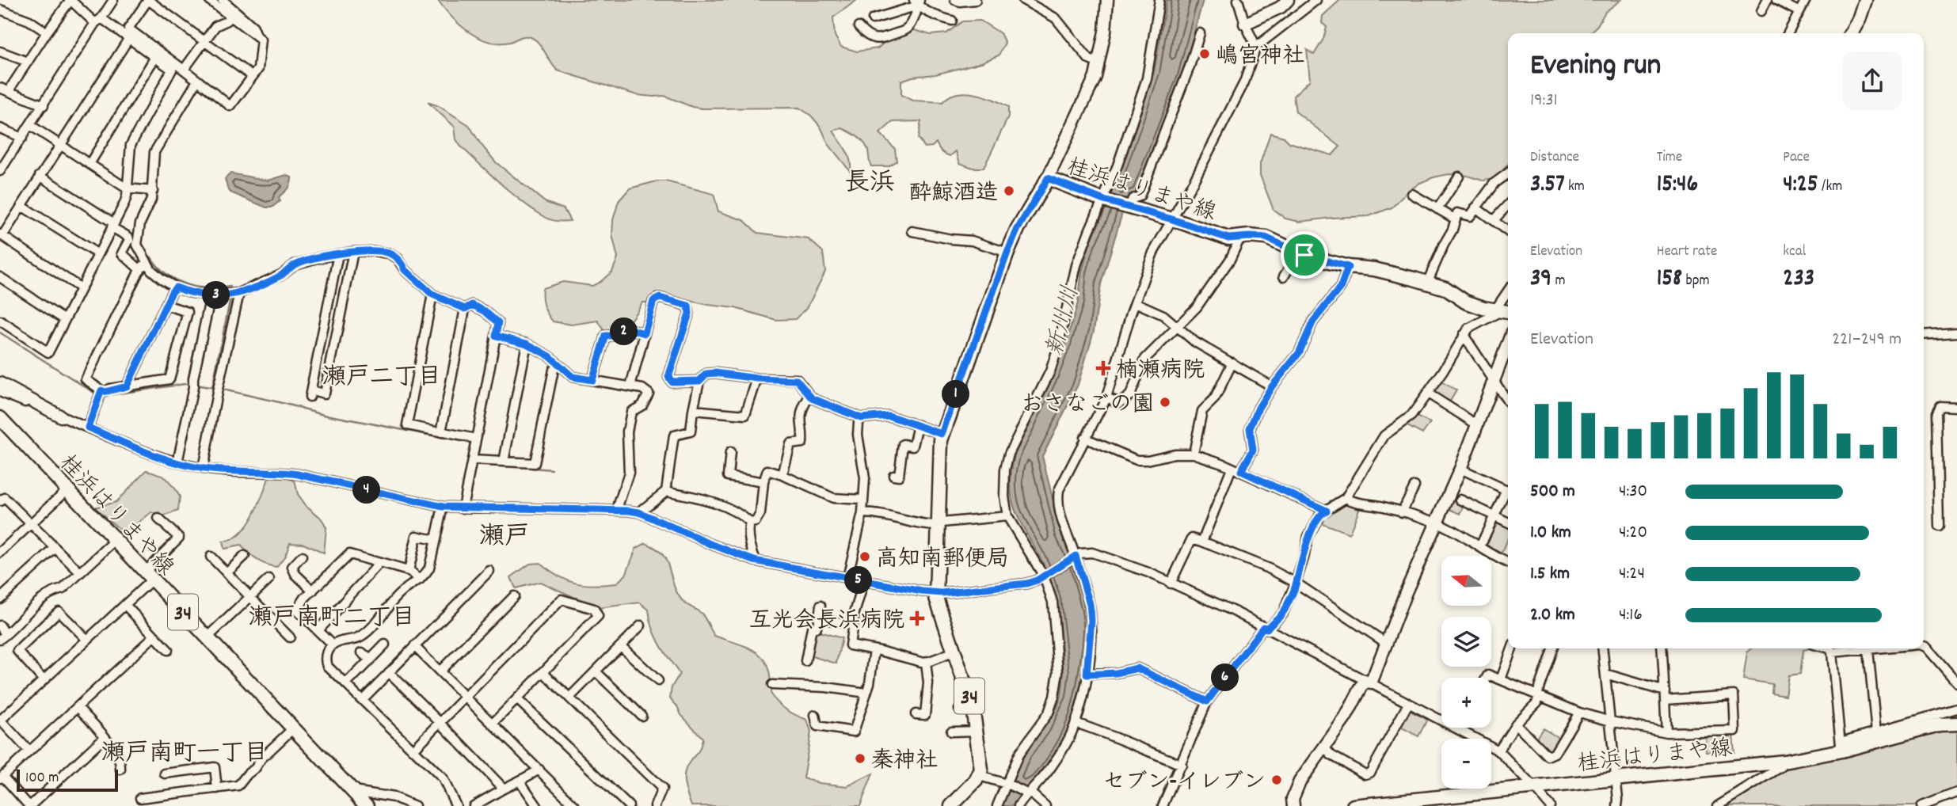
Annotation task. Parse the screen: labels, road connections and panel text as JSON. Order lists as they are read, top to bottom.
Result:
{
  "streets": {
    "main road": ["桂浜はりまや線", "34"]
  },
  "districts": [
    "長浜",
    "瀬戸二丁目",
    "瀬戸",
    "瀬戸南町二丁目",
    "瀬戸南町一丁目"
  ],
  "water": ["新川川"],
  "places": {
    "other": [
      "嶋宮神社",
      "酔鯨酒造",
      "おさなごの園",
      "高知南郵便局",
      "秦神社",
      "セブン-イレブン"
    ],
    "health": ["楠瀬病院", "互光会長浜病院"]
  },
  "scale_bar": "100 m",
  "north": "left",
  "page": {
    "heading": ["Evening run", "19:31"],
    "stats": [
      ["Distance", "3.57 km"],
      ["Time", "15:46"],
      ["Pace", "4:25 /km"],
      ["Elevation", "39 m"],
      ["Heart rate", "158 bpm"],
      ["kcal", "233"]
    ],
    "pins": [
      "3",
      "2",
      "1",
      "4",
      "5",
      "6"
    ],
    "chart": ["Elevation", "221–249 m"],
    "list": [
      {
        "name": "500 m",
        "note": "4:30"
      },
      {
        "name": "1.0 km",
        "note": "4:20"
      },
      {
        "name": "1.5 km",
        "note": "4:24"
      },
      {
        "name": "2.0 km",
        "note": "4:16"
      }
    ],
    "map_buttons": ["+", "−"],
    "scale": "100 m"
  }
}
